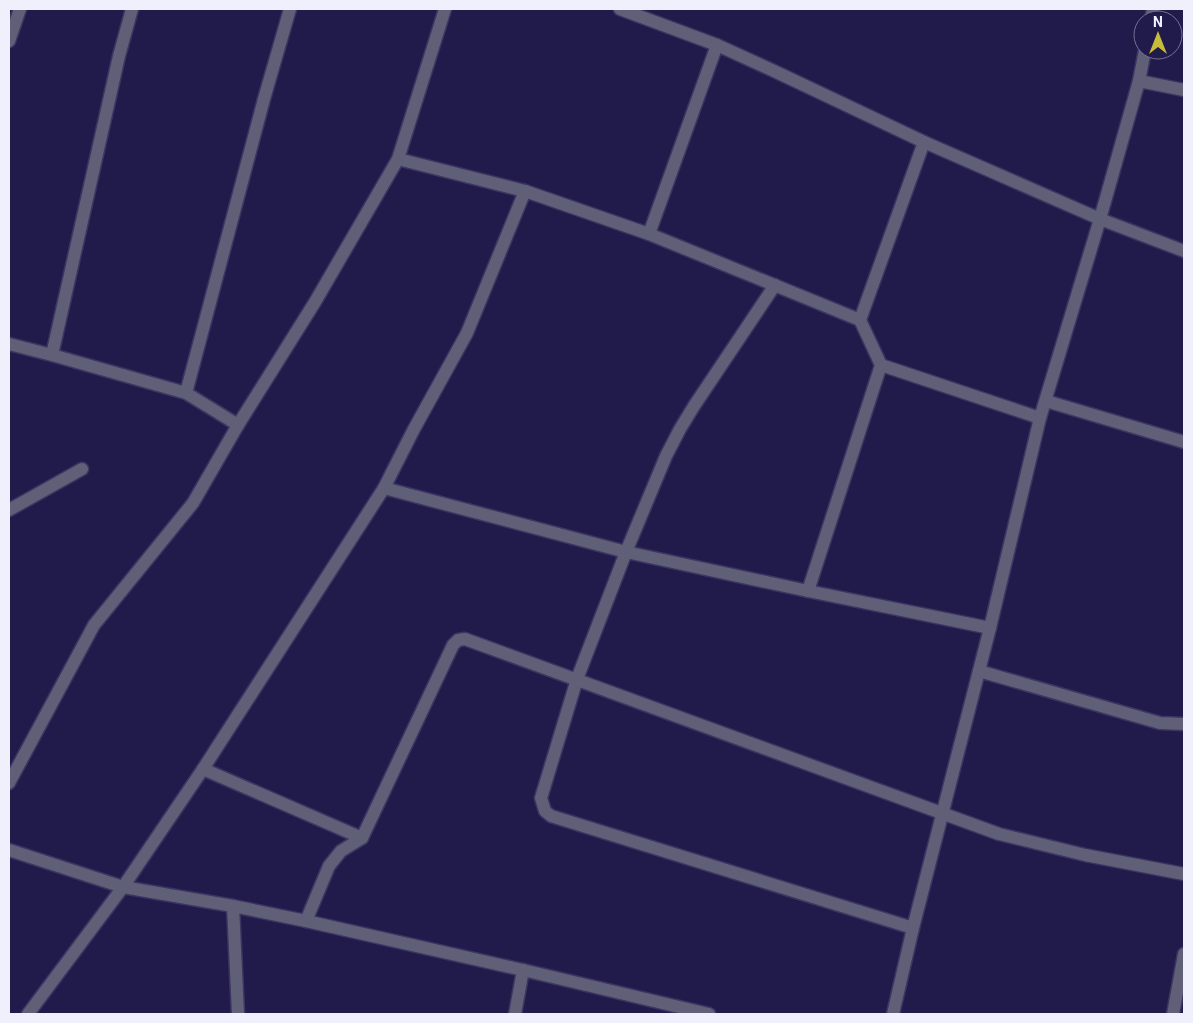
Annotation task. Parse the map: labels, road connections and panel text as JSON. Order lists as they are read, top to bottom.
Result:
{
  "north": "top"
}
